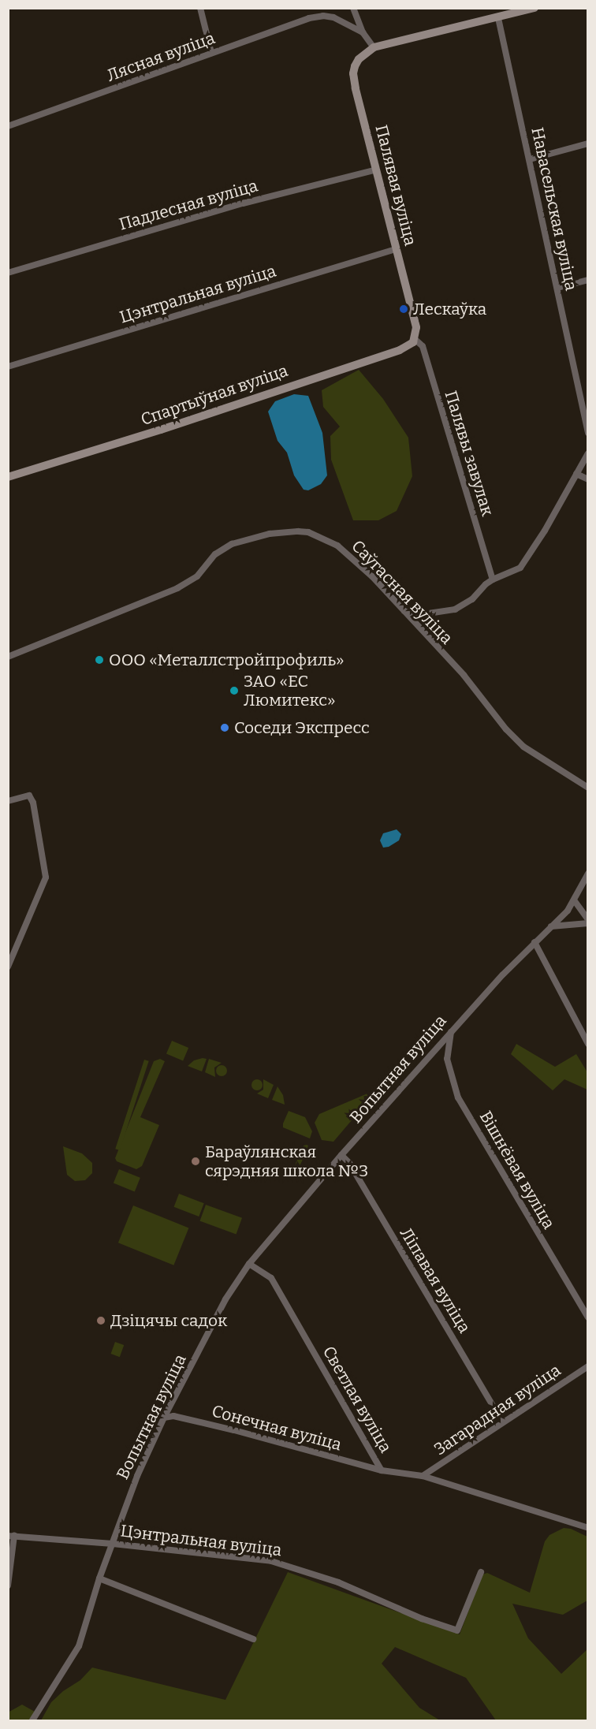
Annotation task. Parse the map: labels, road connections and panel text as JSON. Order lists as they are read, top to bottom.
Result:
{
  "streets": {
    "main road": ["Палявая вуліца", "Спартыўная вуліца"],
    "street": [
      "Лясная вуліца",
      "Падлесная вуліца",
      "Навасельская вуліца",
      "Цэнтральная вуліца",
      "Палявы завулак",
      "Саўгасная вуліца",
      "Вопытная вуліца",
      "Вішнёвая вуліца",
      "Ліпавая вуліца",
      "Светлая вуліца",
      "Загарадная вуліца",
      "Сонечная вуліца"
    ]
  },
  "crossings": [
    ["Палявая вуліца", "Падлесная вуліца"],
    ["Палявая вуліца", "Цэнтральная вуліца"],
    ["Палявая вуліца", "Спартыўная вуліца"],
    ["Палявая вуліца", "Палявы завулак"],
    ["Цэнтральная вуліца", "Вопытная вуліца"],
    ["Спартыўная вуліца", "Палявы завулак"],
    ["Вопытная вуліца", "Вішнёвая вуліца"],
    ["Вопытная вуліца", "Ліпавая вуліца"],
    ["Вопытная вуліца", "Светлая вуліца"],
    ["Вопытная вуліца", "Сонечная вуліца"],
    ["Ліпавая вуліца", "Загарадная вуліца"],
    ["Светлая вуліца", "Загарадная вуліца"],
    ["Светлая вуліца", "Сонечная вуліца"]
  ],
  "places": [
    "Лескаўка",
    "ООО «Металлстройпрофиль»",
    "ЗАО «ЕС Люмитекс»",
    "Соседи Экспресс",
    "Бараўлянская сярэдняя школа №3",
    "Дзіцячы садок"
  ]
}
